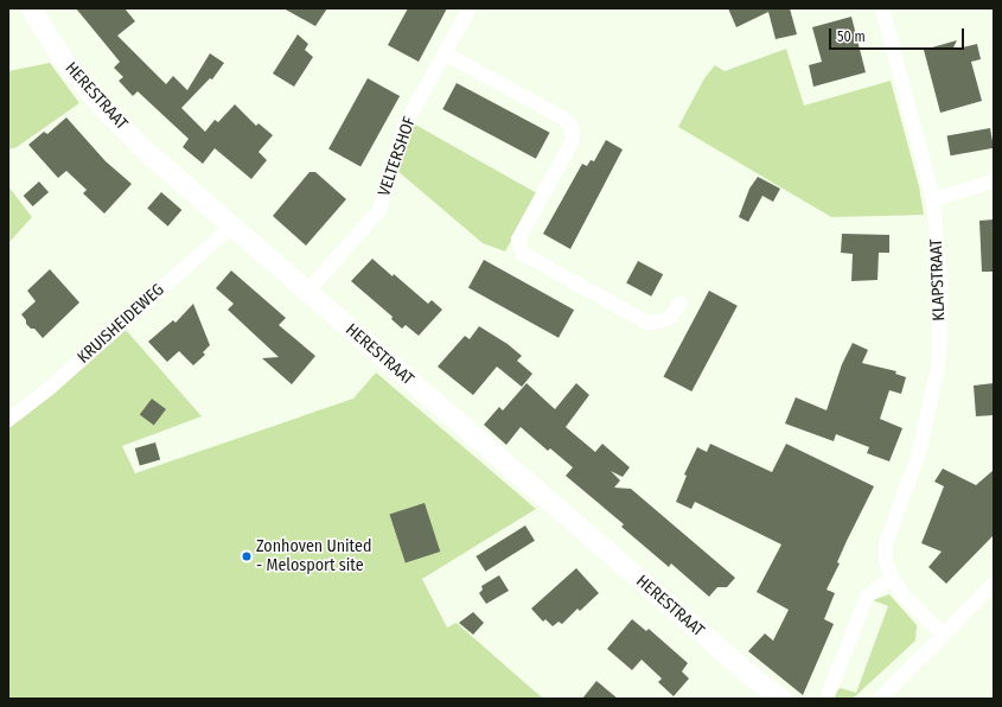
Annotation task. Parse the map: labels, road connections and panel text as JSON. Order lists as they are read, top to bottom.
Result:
{
  "streets": {
    "street": [
      "HERESTRAAT",
      "VELTERSHOF",
      "KLAPSTRAAT",
      "KRUISHEIDEWEG"
    ]
  },
  "crossings": [
    ["HERESTRAAT", "VELTERSHOF"],
    ["HERESTRAAT", "KRUISHEIDEWEG"]
  ],
  "places": ["Zonhoven United - Melosport site"],
  "scale_bar": "50 m"
}
